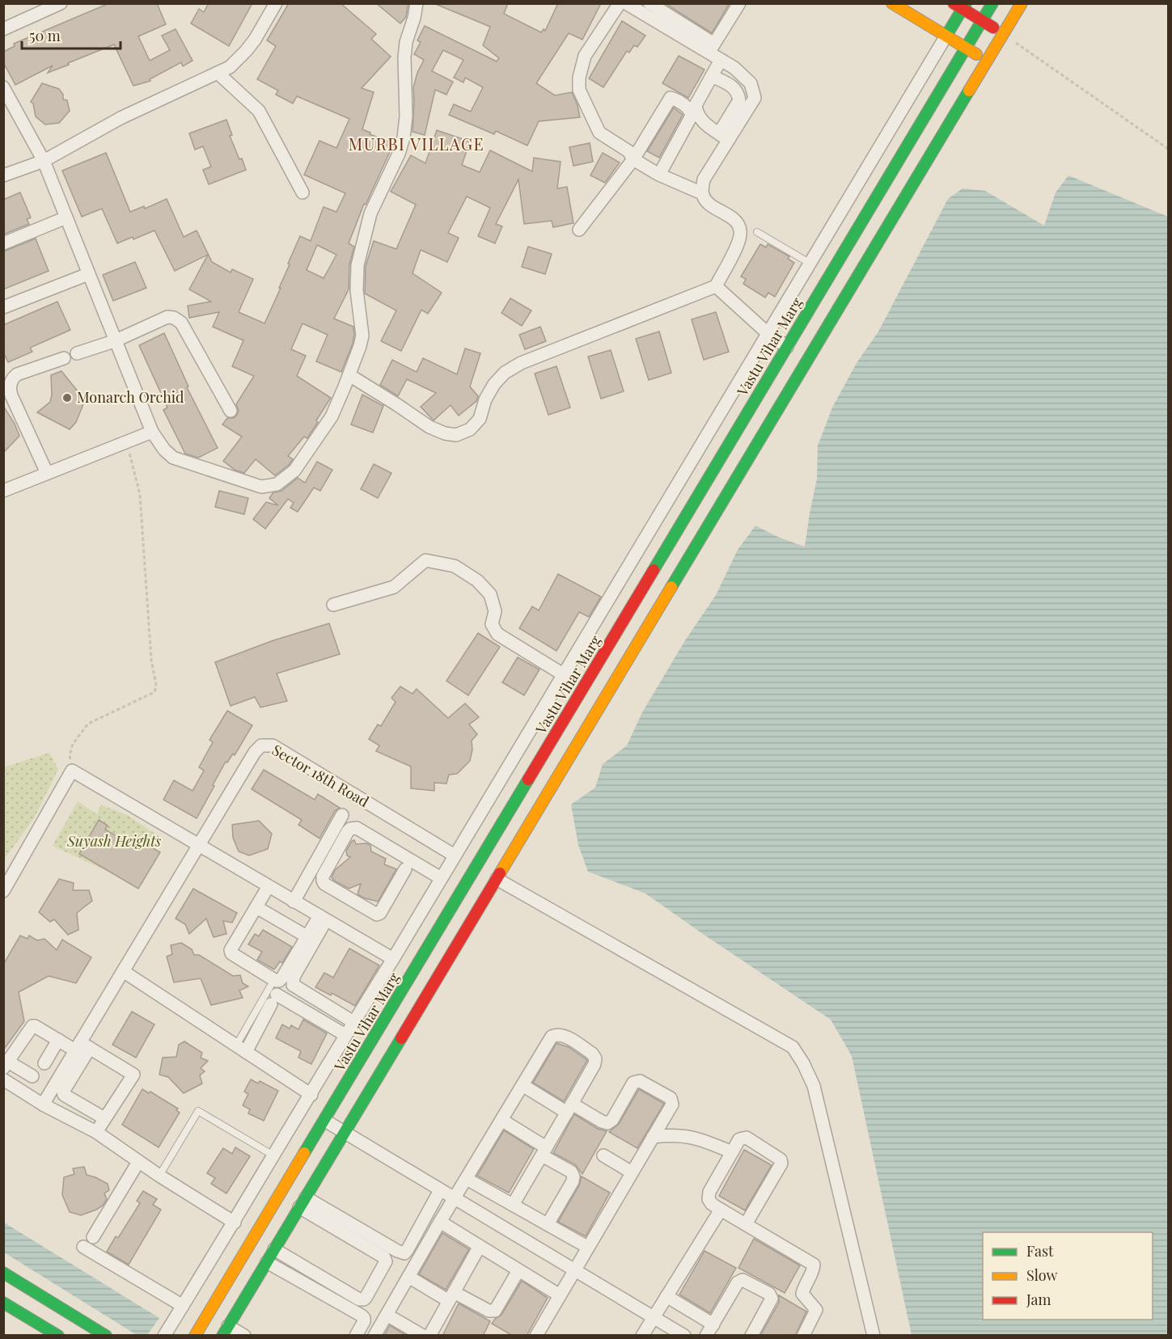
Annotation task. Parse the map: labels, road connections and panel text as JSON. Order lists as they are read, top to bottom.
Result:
{
  "streets": {
    "main road": ["Vastu Vihar Marg"],
    "street": ["Sector 18th Road"]
  },
  "districts": ["MURBI VILLAGE"],
  "parks": ["Suyash Heights"],
  "places": ["Monarch Orchid"],
  "legend": ["Fast", "Slow", "Jam"],
  "scale_bar": "50 m"
}
